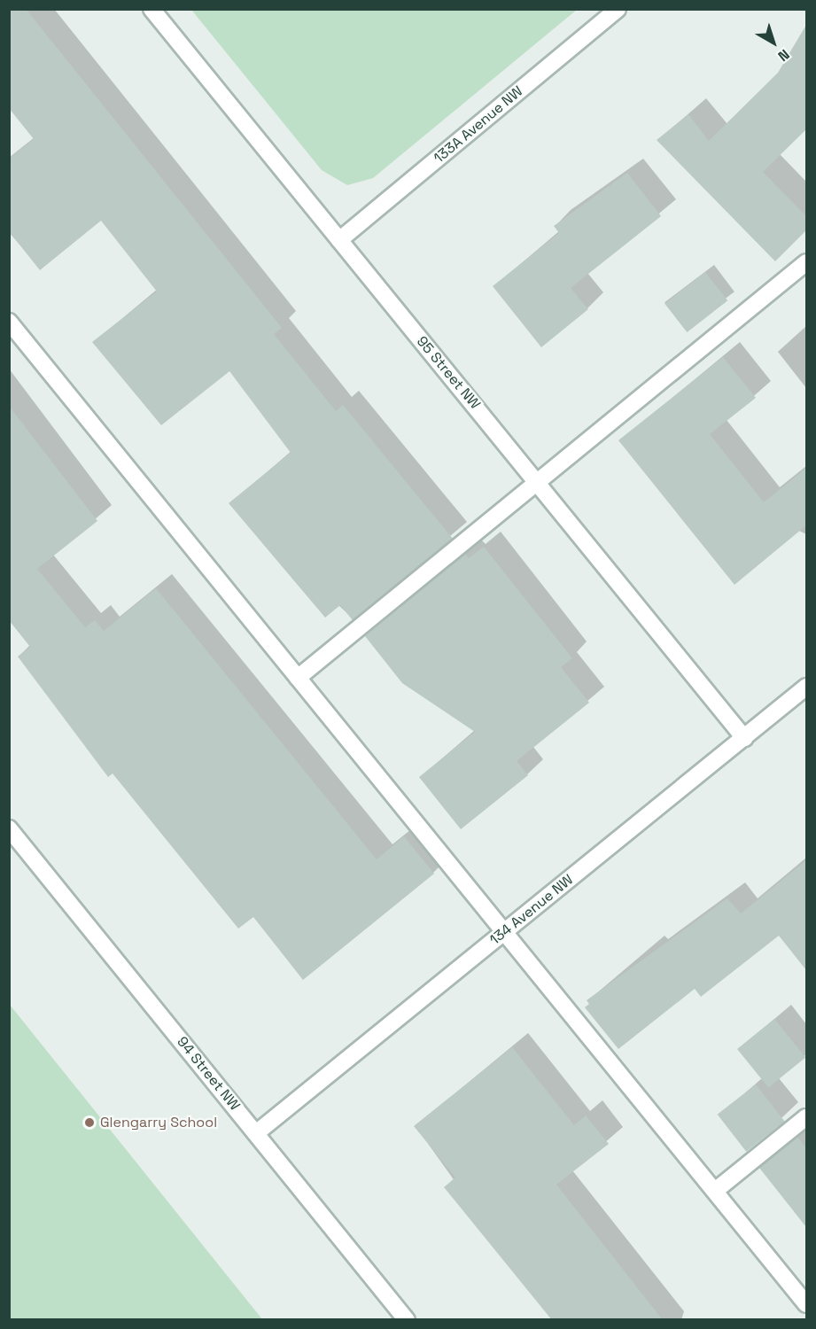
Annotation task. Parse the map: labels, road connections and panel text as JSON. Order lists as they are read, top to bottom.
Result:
{
  "streets": {
    "street": [
      "133A Avenue NW",
      "95 Street NW",
      "134 Avenue NW",
      "94 Street NW"
    ]
  },
  "crossings": [
    ["133A Avenue NW", "95 Street NW"],
    ["95 Street NW", "134 Avenue NW"],
    ["134 Avenue NW", "94 Street NW"]
  ],
  "places": ["Glengarry School"],
  "north": "bottom right"
}
